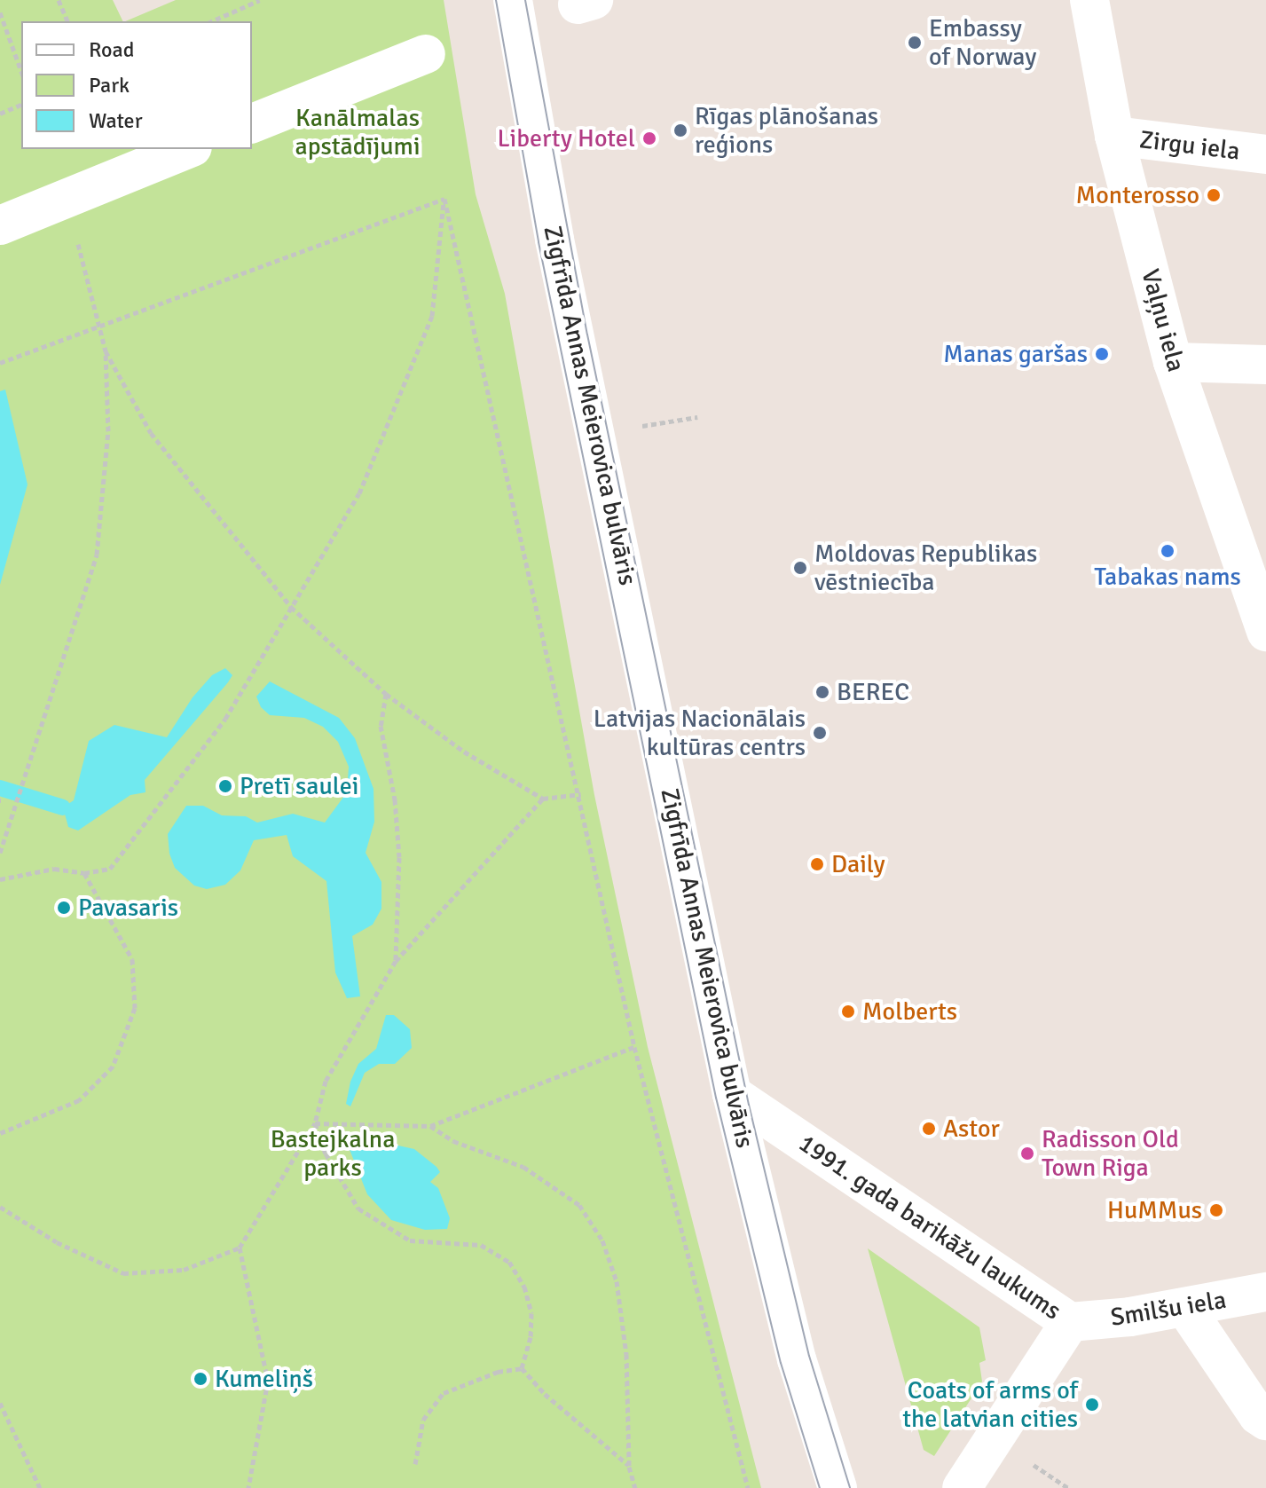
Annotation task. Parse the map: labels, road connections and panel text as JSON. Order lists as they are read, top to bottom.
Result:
{
  "streets": {
    "street": [
      "Zirgu iela",
      "Vaļņu iela",
      "Zigfrīda Annas Meierovica bulvāris",
      "1991. gada barikāžu laukums",
      "Smilšu iela"
    ]
  },
  "crossings": [
    ["Zirgu iela", "Vaļņu iela"],
    ["Zigfrīda Annas Meierovica bulvāris", "1991. gada barikāžu laukums"],
    ["1991. gada barikāžu laukums", "Smilšu iela"]
  ],
  "parks": ["Kanālmalas apstādījumi", "Bastejkalna parks"],
  "places": [
    "Embassy of Norway",
    "Rīgas plānošanas reģions",
    "Liberty Hotel",
    "Monterosso",
    "Manas garšas",
    "Tabakas nams",
    "Moldovas Republikas vēstniecība",
    "BEREC",
    "Latvijas Nacionālais kultūras centrs",
    "Pretī saulei",
    "Daily",
    "Pavasaris",
    "Molberts",
    "Astor",
    "Radisson Old Town Riga",
    "HuMMus",
    "Kumeliņš",
    "Coats of arms of the latvian cities"
  ],
  "legend": ["Road", "Park", "Water"]
}
